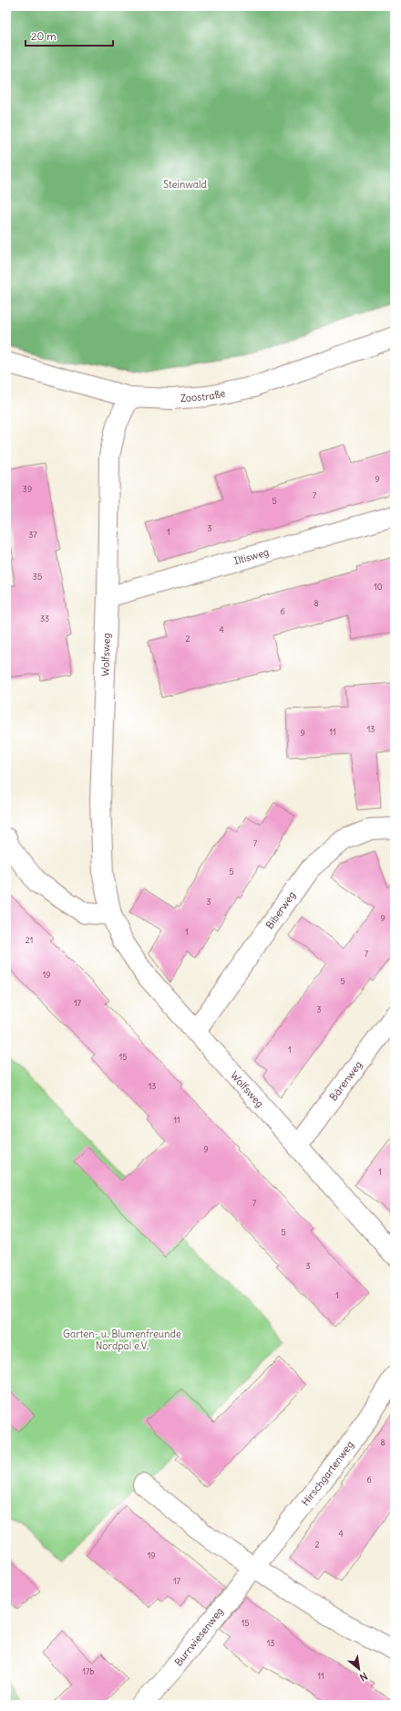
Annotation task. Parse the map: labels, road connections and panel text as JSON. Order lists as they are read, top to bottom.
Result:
{
  "streets": {
    "street": [
      "Zoostraße",
      "Iltisweg",
      "Wolfsweg",
      "Biberweg",
      "Bärenweg",
      "Hirschgartenweg",
      "Burrwiesenweg"
    ]
  },
  "crossings": [
    ["Zoostraße", "Wolfsweg"],
    ["Iltisweg", "Wolfsweg"],
    ["Wolfsweg", "Biberweg"],
    ["Wolfsweg", "Bärenweg"],
    ["Hirschgartenweg", "Burrwiesenweg"]
  ],
  "parks": ["Steinwald", "Garten- u. Blumenfreunde Nordpol e.V."],
  "house_numbers": [
    "9",
    "39",
    "7",
    "5",
    "3",
    "1",
    "37",
    "35",
    "10",
    "8",
    "6",
    "33",
    "4",
    "2",
    "13",
    "11",
    "9",
    "7",
    "5",
    "3",
    "9",
    "1",
    "21",
    "7",
    "19",
    "5",
    "17",
    "3",
    "1",
    "15",
    "13",
    "11",
    "9",
    "1",
    "7",
    "5",
    "3",
    "1",
    "8",
    "6",
    "4",
    "2",
    "19",
    "17",
    "15",
    "13",
    "17b",
    "11"
  ],
  "scale_bar": "20 m",
  "north": "bottom right"
}
